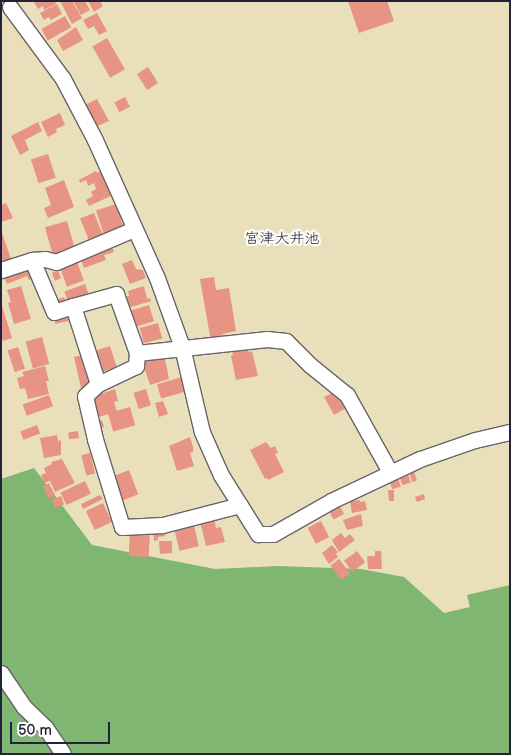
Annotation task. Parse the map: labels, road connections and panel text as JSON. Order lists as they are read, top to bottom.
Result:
{
  "districts": ["宮津大井池"],
  "scale_bar": "50 m"
}
